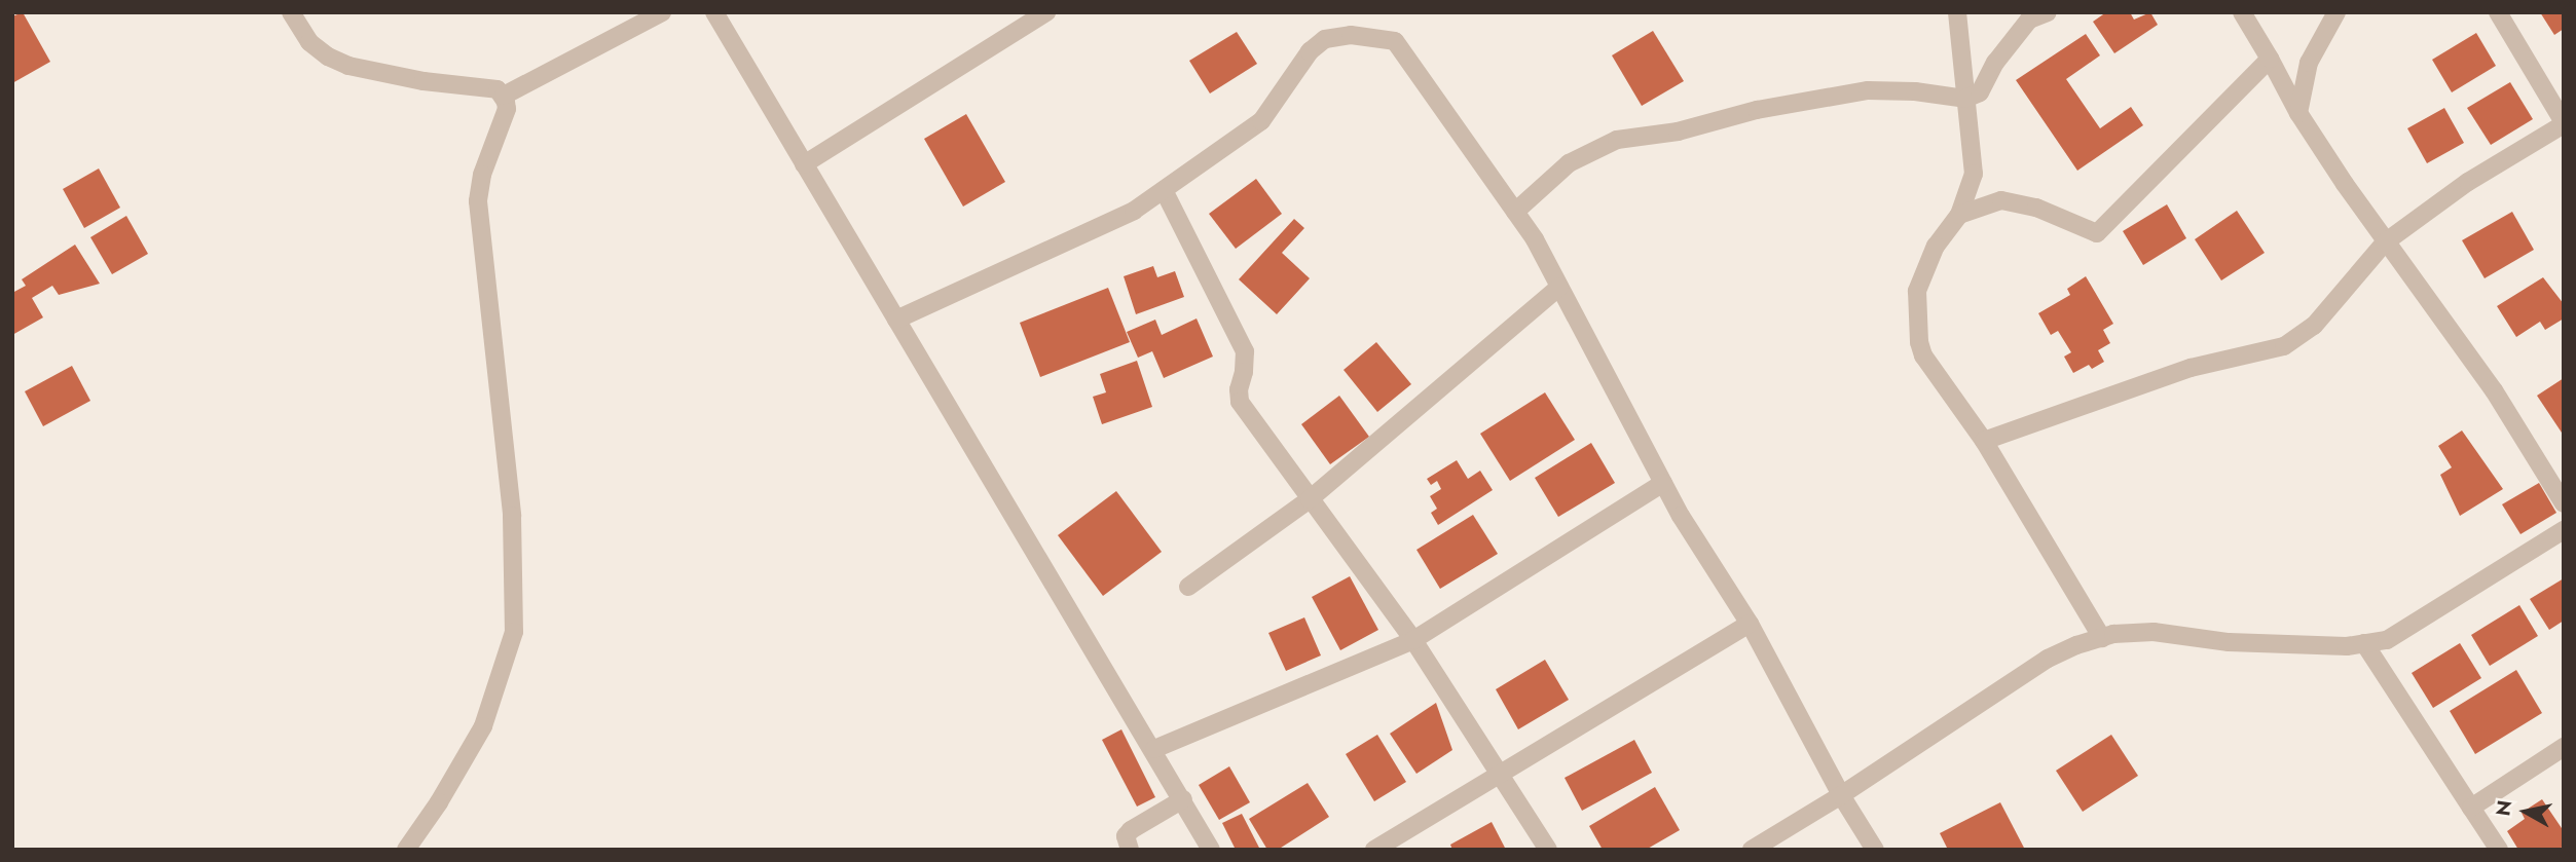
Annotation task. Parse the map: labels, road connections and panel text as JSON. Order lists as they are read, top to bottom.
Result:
{
  "north": "left"
}
